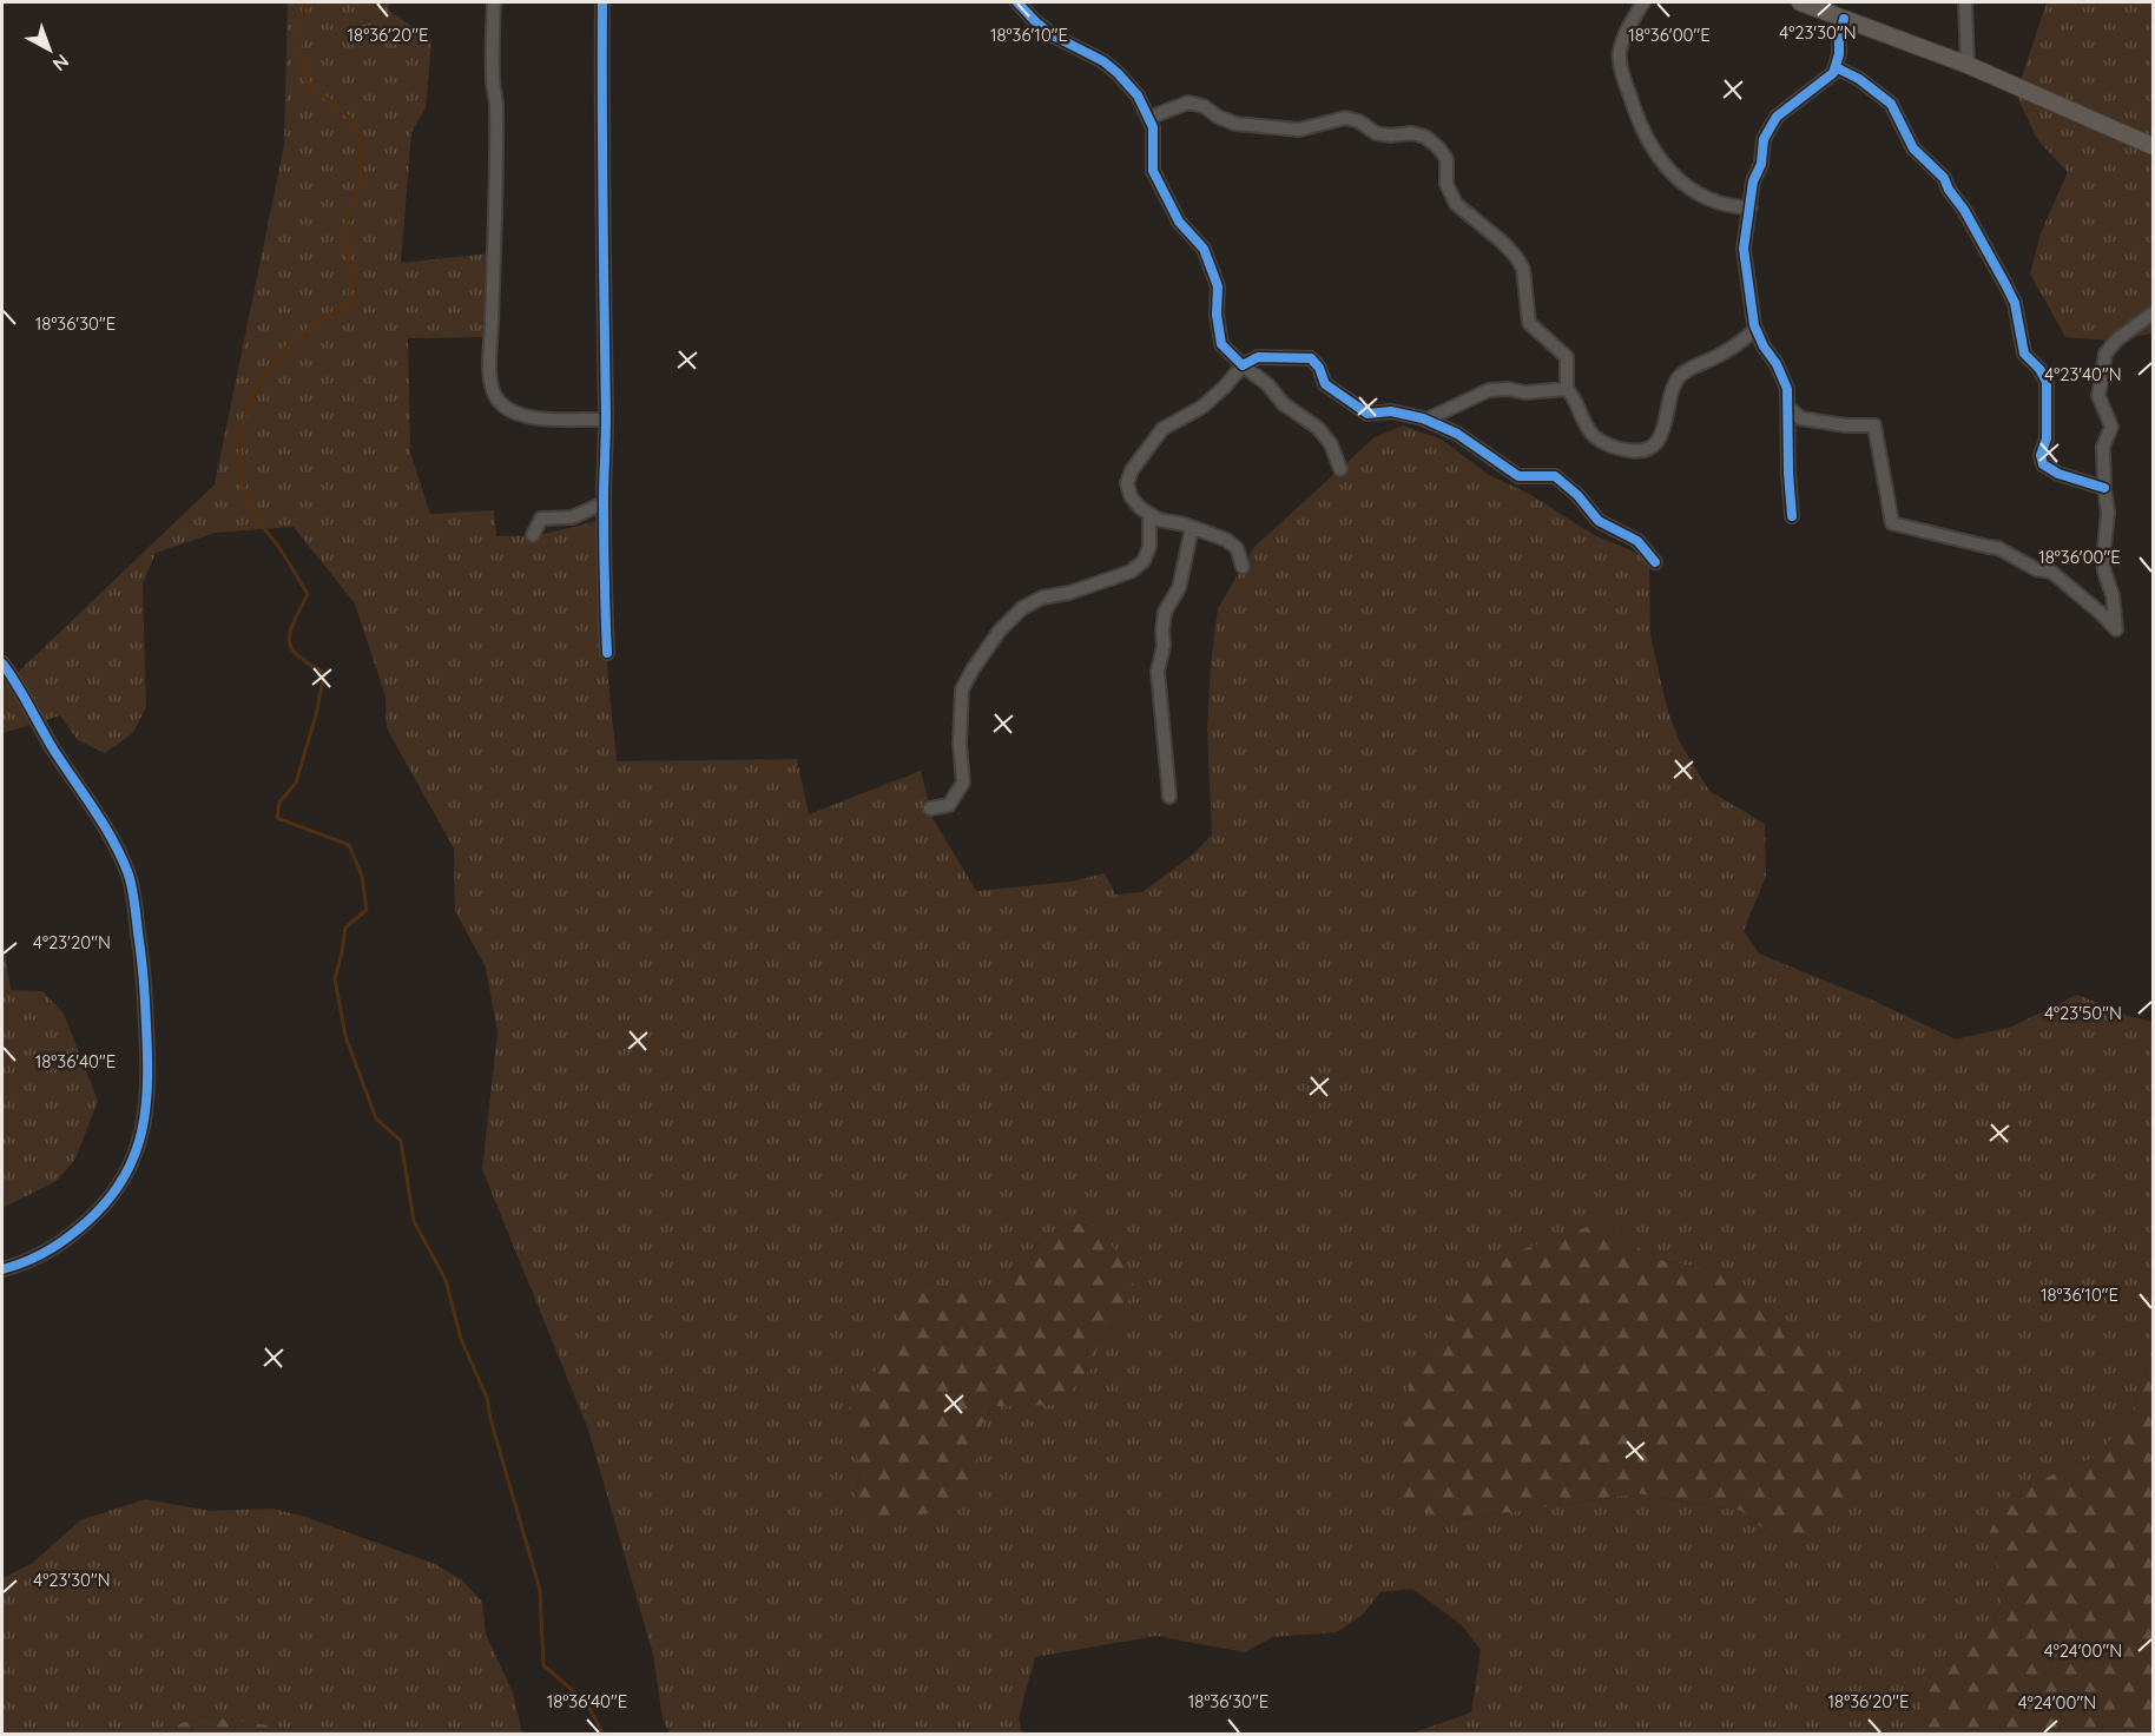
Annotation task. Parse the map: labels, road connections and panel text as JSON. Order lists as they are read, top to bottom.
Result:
{
  "north": "bottom right",
  "coordinates": [
    "4°23'30\"N",
    "18°36'20\"E",
    "18°36'10\"E",
    "18°36'00\"E",
    "18°36'30\"E",
    "4°23'40\"N",
    "4°23'20\"N",
    "4°23'50\"N",
    "18°36'40\"E",
    "4°24'00\"N"
  ]
}
